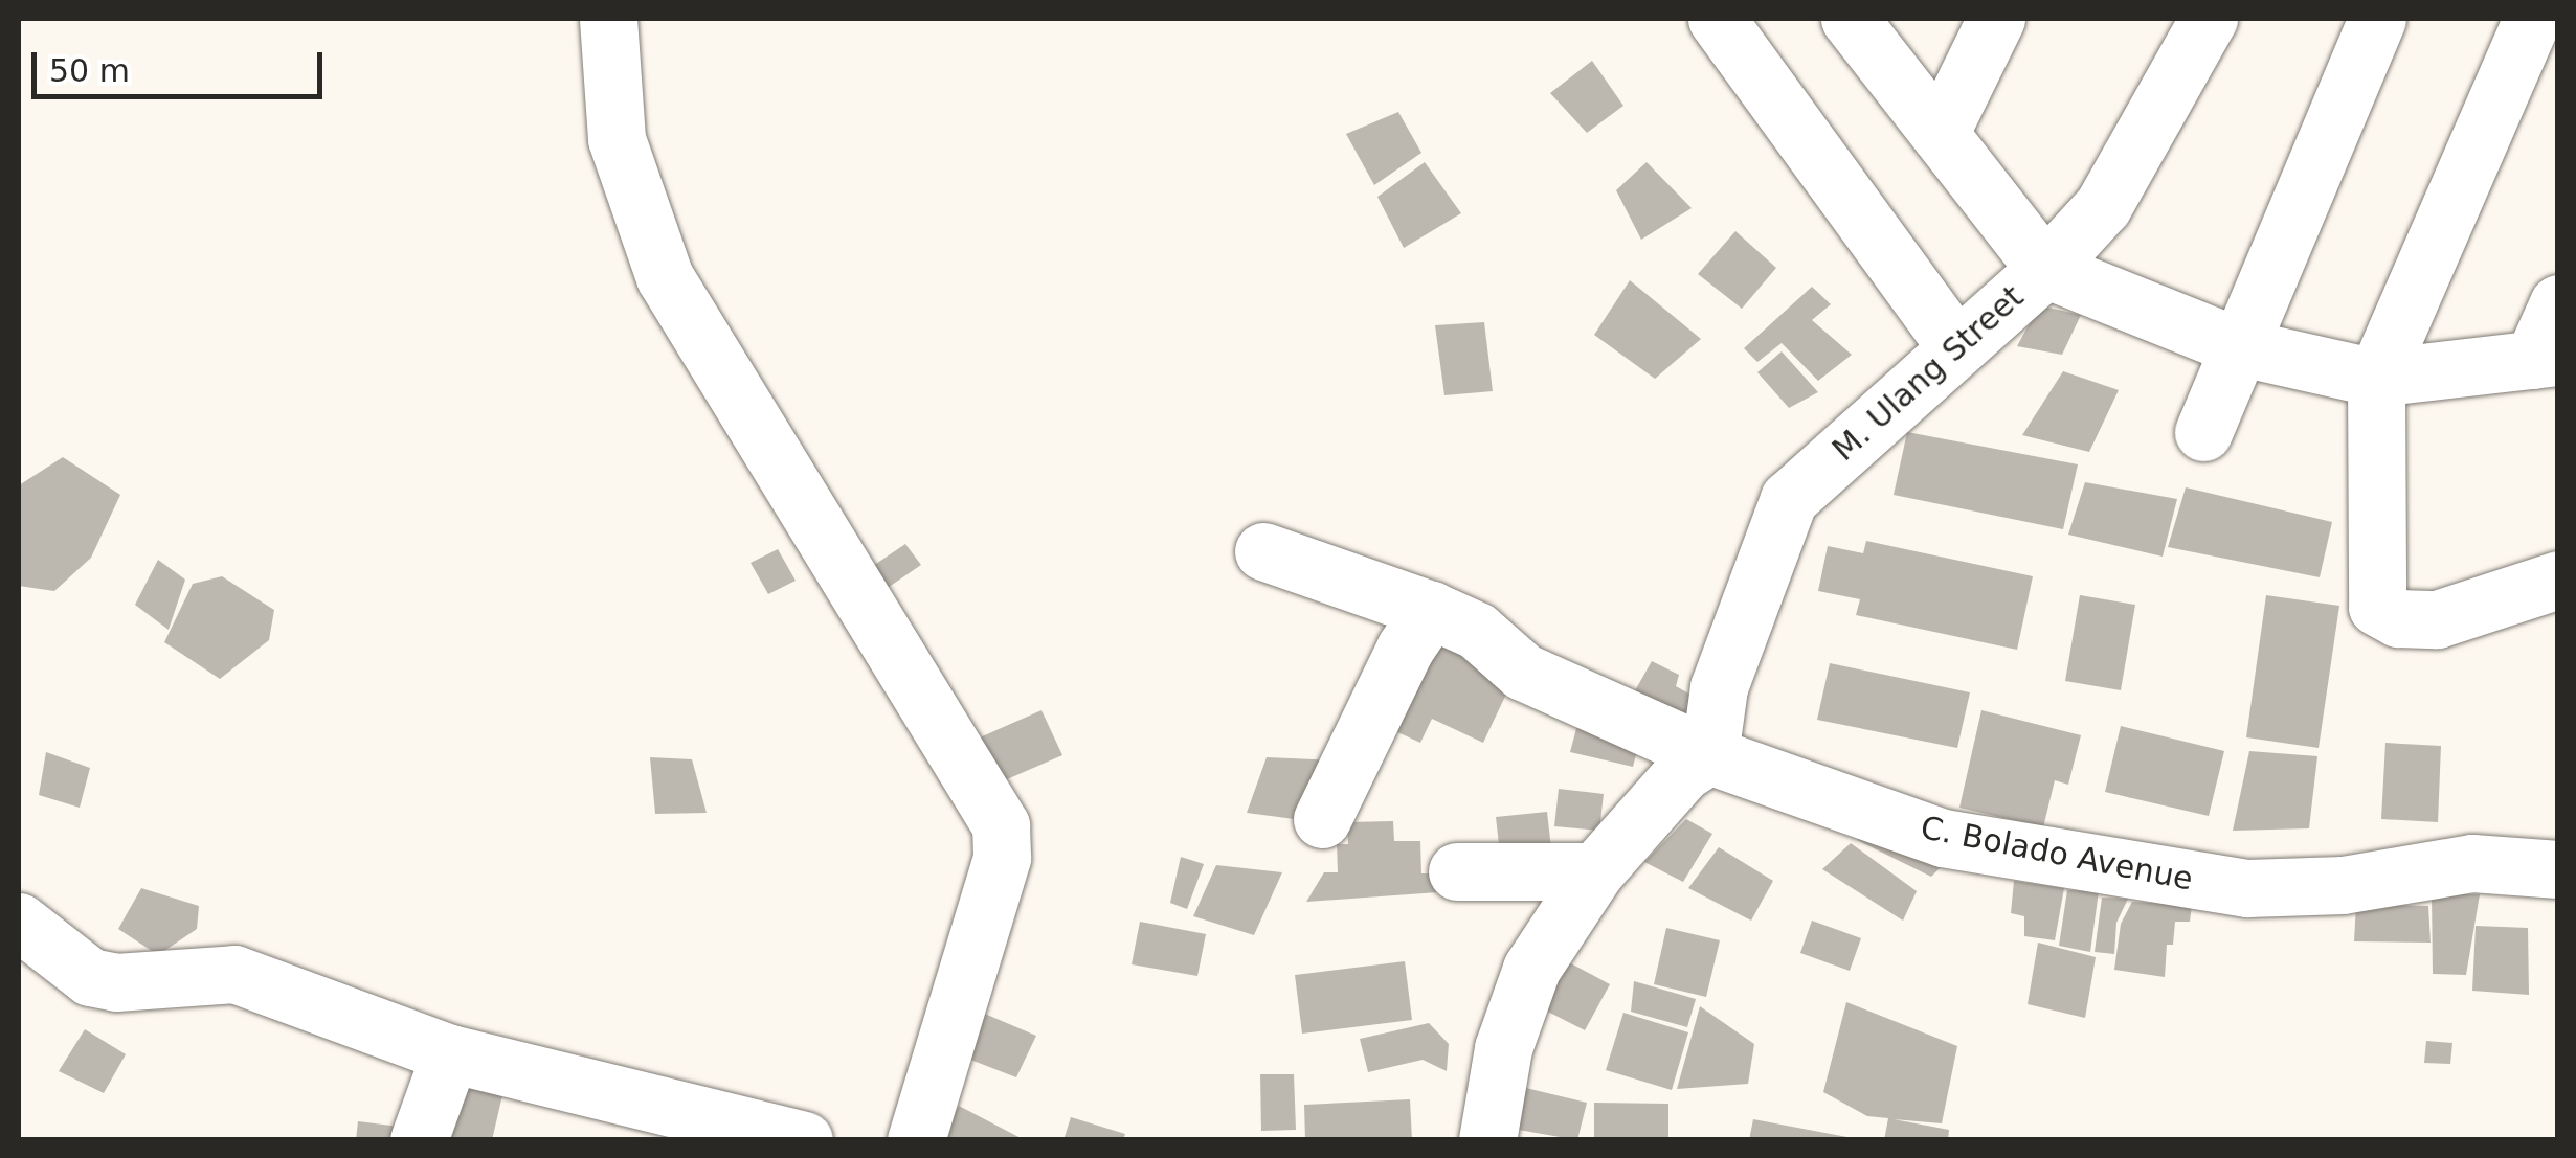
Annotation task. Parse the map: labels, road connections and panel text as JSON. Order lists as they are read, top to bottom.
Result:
{
  "streets": {
    "street": ["M. Ulang Street", "C. Bolado Avenue"]
  },
  "crossings": [
    ["M. Ulang Street", "C. Bolado Avenue"]
  ],
  "scale_bar": "50 m"
}
